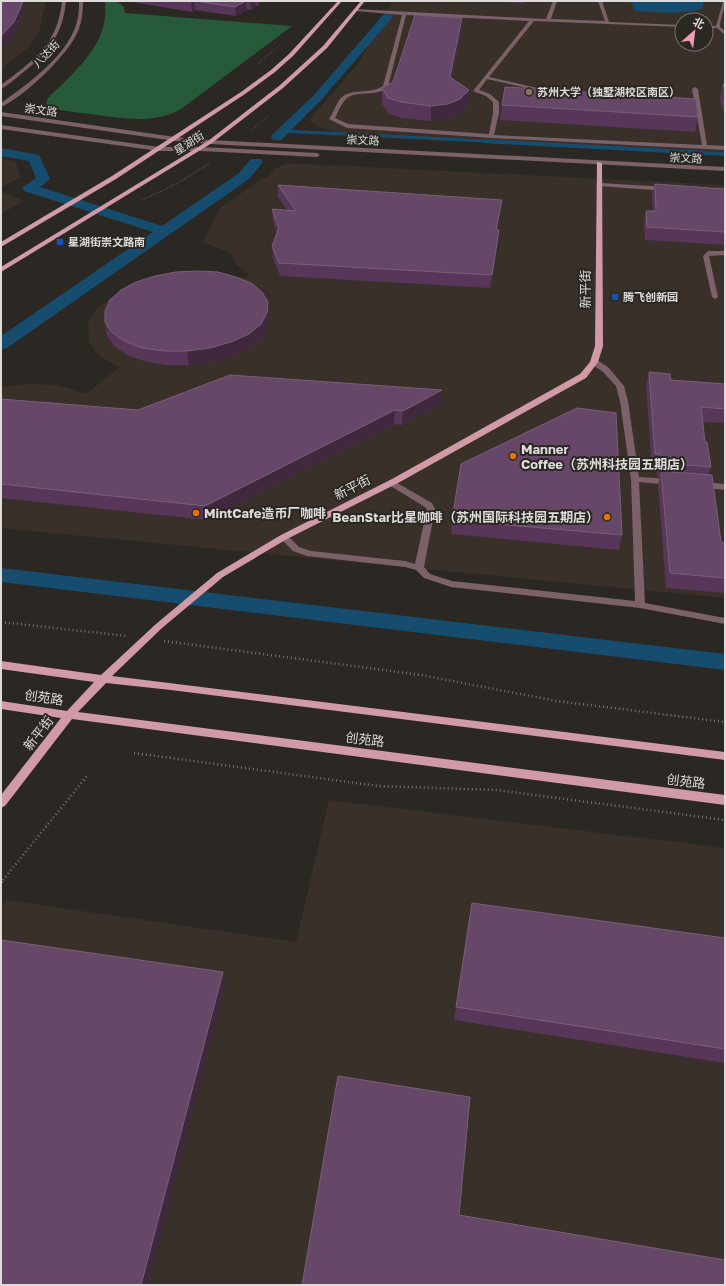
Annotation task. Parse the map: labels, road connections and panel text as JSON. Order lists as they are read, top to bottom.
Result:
{
  "streets": {
    "main road": ["星湖街", "新平街", "创苑路"],
    "street": ["八达街", "崇文路"]
  },
  "crossings": [
    ["崇文路", "星湖街"],
    ["崇文路", "新平街"],
    ["新平街", "创苑路"]
  ],
  "places": {
    "other": [
      "苏州大学（独墅湖校区南区）",
      "Manner Coffee（苏州科技园五期店）",
      "MintCafe造币厂咖啡",
      "BeanStar比星咖啡（苏州国际科技园五期店）"
    ],
    "transit": ["星湖街崇文路南", "腾飞创新园"]
  },
  "north": "top right"
}
